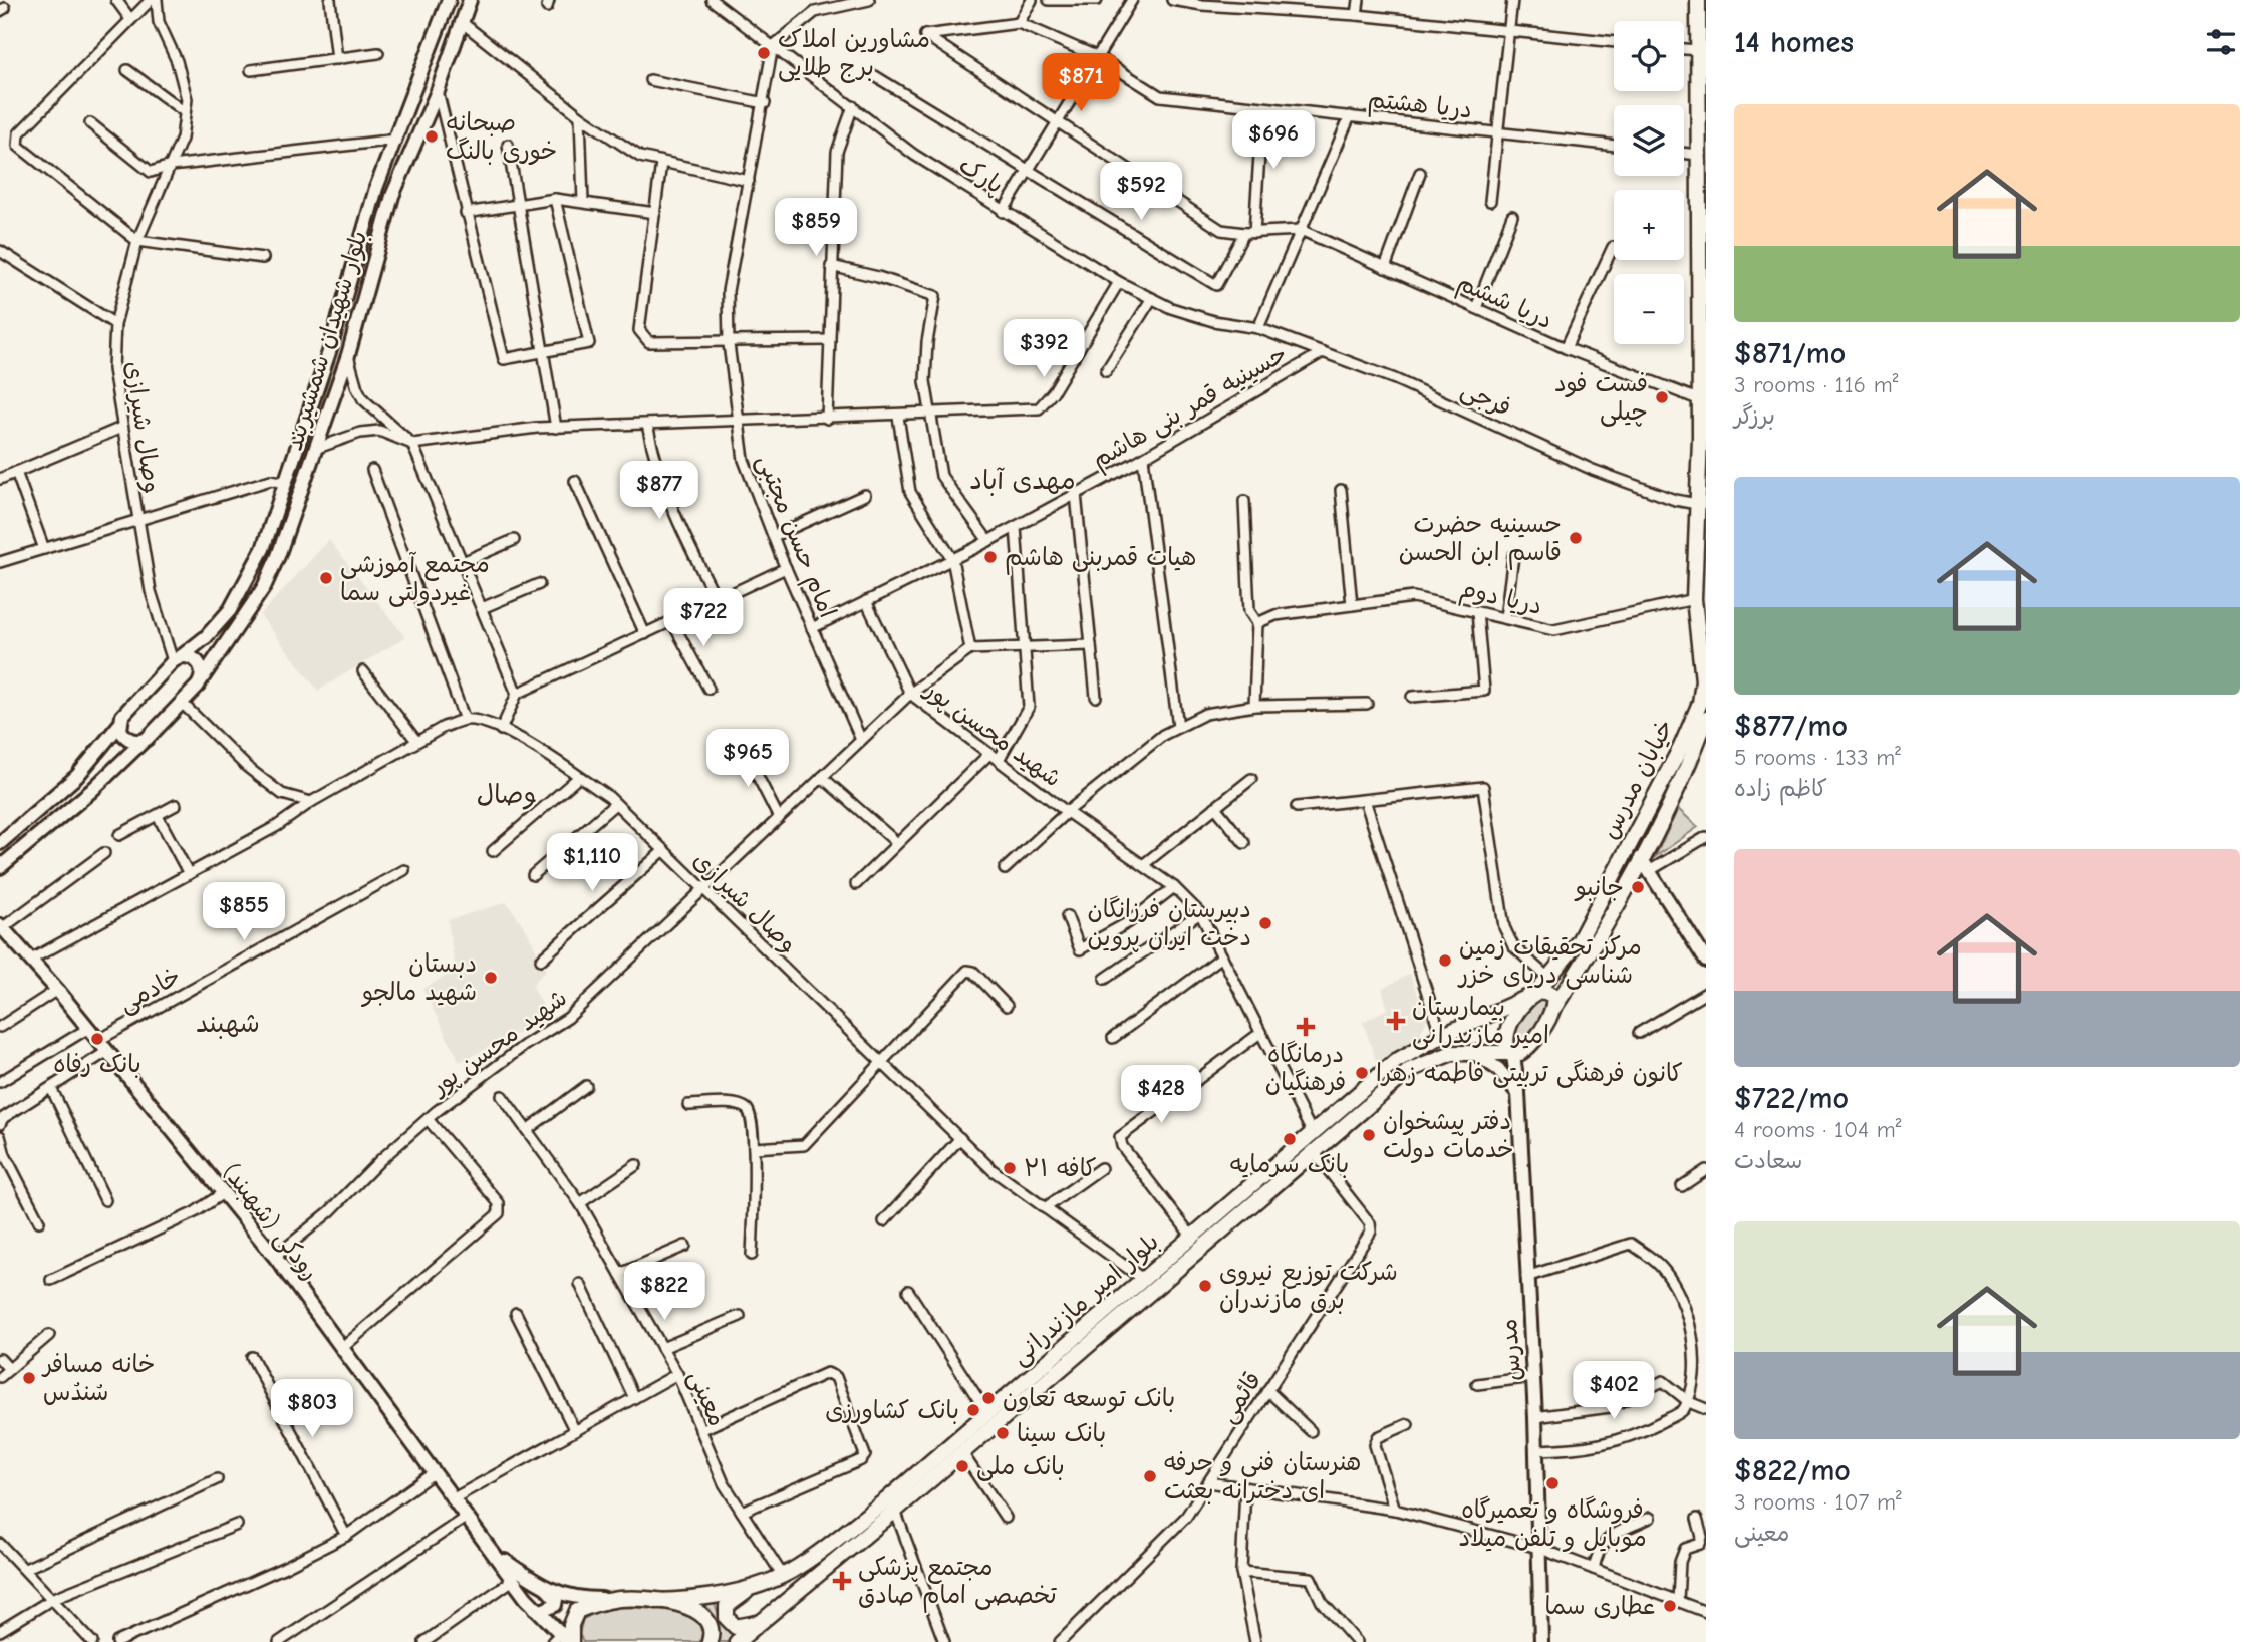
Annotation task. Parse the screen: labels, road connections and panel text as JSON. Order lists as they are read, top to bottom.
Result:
{
  "streets": {
    "main road": [
      "بلوار شهیدان شمشیربند",
      "خیابان مدرس",
      "رودکی (شهبند)",
      "بلوار امیر مازندرانی",
      "مدرس"
    ],
    "street": [
      "دریا هشتم",
      "پارک",
      "دریا ششم",
      "فرجی",
      "حسینیه قمر بنی هاشم",
      "وصال شیرازی",
      "امام حسن مجتبی",
      "دریا دوم",
      "شهید محسن پور",
      "خادمی",
      "قائمی",
      "معینی"
    ]
  },
  "crossings": [
    ["پارک", "فرجی"],
    ["پارک", "امام حسن مجتبی"],
    ["دریا ششم", "خیابان مدرس"],
    ["بلوار شهیدان شمشیربند", "وصال شیرازی"],
    ["فرجی", "حسینیه قمر بنی هاشم"],
    ["فرجی", "خیابان مدرس"],
    ["حسینیه قمر بنی هاشم", "امام حسن مجتبی"],
    ["وصال شیرازی", "شهید محسن پور"],
    ["وصال شیرازی", "بلوار امیر مازندرانی"],
    ["امام حسن مجتبی", "شهید محسن پور"],
    ["دریا دوم", "خیابان مدرس"],
    ["شهید محسن پور", "رودکی (شهبند)"],
    ["شهید محسن پور", "بلوار امیر مازندرانی"],
    ["خیابان مدرس", "بلوار امیر مازندرانی"],
    ["خیابان مدرس", "مدرس"],
    ["خادمی", "رودکی (شهبند)"],
    ["بلوار امیر مازندرانی", "مدرس"],
    ["بلوار امیر مازندرانی", "قائمی"],
    ["بلوار امیر مازندرانی", "معینی"]
  ],
  "districts": ["مهدی آباد", "وصال", "شهبند"],
  "places": {
    "other": [
      "مشاورین املاک برج طلایی",
      "صبحانه خوری بالنگ",
      "فست فود چیلی",
      "حسینیه حضرت قاسم ابن الحسن",
      "هیات قمربنی هاشم",
      "مجتمع آموزشی غیردولتی سما",
      "جانبو",
      "دبیرستان فرزانگان دخت ایران پروین",
      "مرکز تحقیقات زمین شناسی دریای خزر",
      "دبستان شهید مالجو",
      "بانک رفاه",
      "کانون فرهنگی تربیتی فاطمه زهرا",
      "دفتر پیشخوان خدمات دولت",
      "بانک سرمایه",
      "کافه ۲۱",
      "شرکت توزیع نیروی برق مازندران",
      "خانه مسافر سُندُس",
      "بانک توسعه تعاون",
      "بانک کشاورزی",
      "بانک سینا",
      "بانک ملی",
      "هنرستان فنی و حرفه ای دخترانه بعثت",
      "فروشگاه و تعمیرگاه موبایل و تلفن میلاد",
      "عطاری سما"
    ],
    "health": ["بیمارستان امیر مازندرانی", "درمانگاه فرهنگیان", "مجتمع پزشکی تخصصی امام صادق"]
  },
  "page": {
    "heading": "14 homes",
    "map_buttons": ["+", "−"],
    "price": [
      "$871",
      "$696",
      "$592",
      "$859",
      "$392",
      "$877",
      "$722",
      "$965",
      "$1,110",
      "$855",
      "$428",
      "$822",
      "$402",
      "$803"
    ],
    "list": [
      {
        "name": "$871/mo",
        "note": "3 rooms · 116 m² · برزگر"
      },
      {
        "name": "$877/mo",
        "note": "5 rooms · 133 m² · کاظم زاده"
      },
      {
        "name": "$722/mo",
        "note": "4 rooms · 104 m² · سعادت"
      },
      {
        "name": "$822/mo",
        "note": "3 rooms · 107 m² · معینی"
      }
    ]
  }
}
